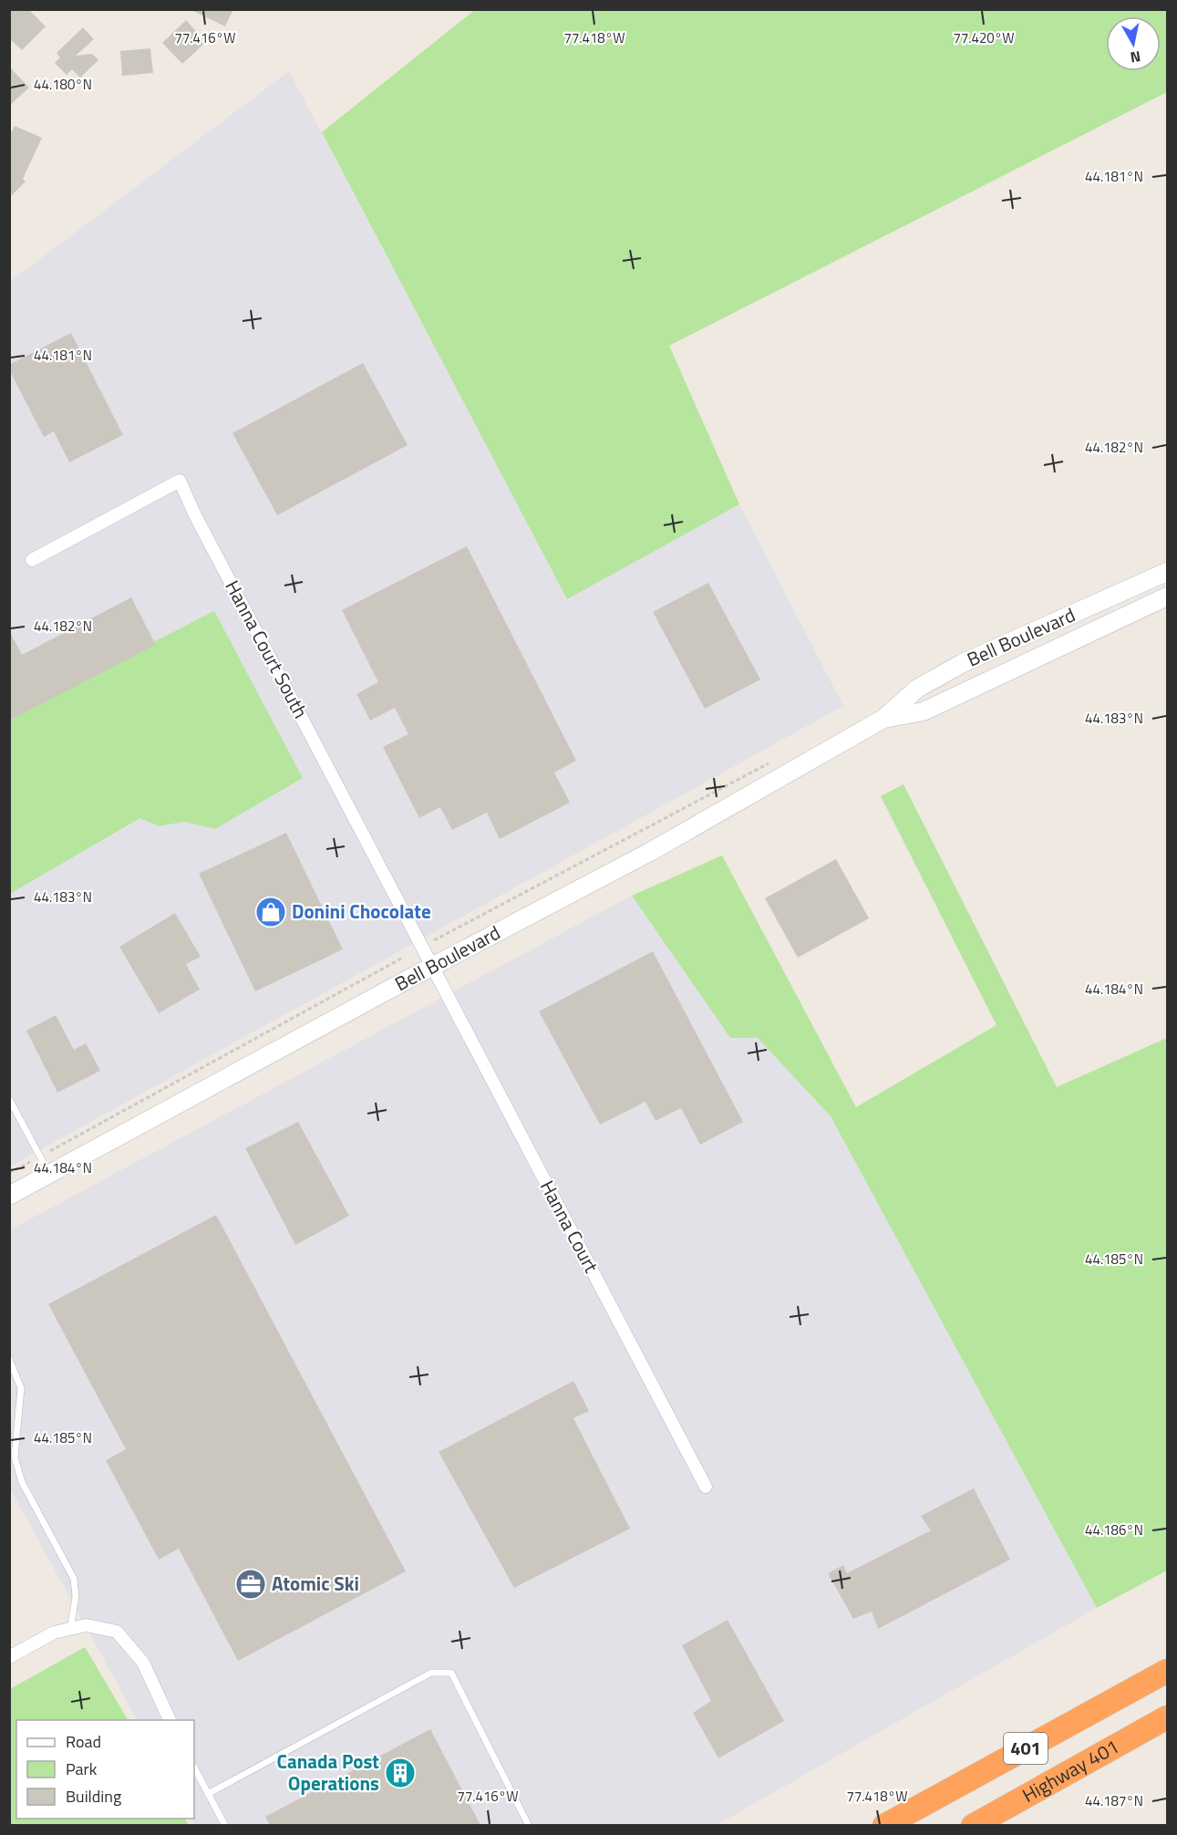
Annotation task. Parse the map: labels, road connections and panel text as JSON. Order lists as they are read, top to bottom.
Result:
{
  "streets": {
    "highway": ["401", "Highway 401"],
    "main road": ["Bell Boulevard"],
    "street": ["Hanna Court South", "Hanna Court"]
  },
  "crossings": [
    ["Bell Boulevard", "Hanna Court South"],
    ["Bell Boulevard", "Hanna Court"],
    ["Hanna Court South", "Hanna Court"]
  ],
  "places": {
    "shop": ["Donini Chocolate"],
    "office": ["Atomic Ski"],
    "building": ["Canada Post Operations"]
  },
  "legend": ["Road", "Park", "Building"],
  "north": "bottom",
  "coordinates": [
    "77.418°W",
    "77.416°W",
    "77.420°W",
    "44.180°N",
    "44.181°N",
    "44.182°N",
    "44.183°N",
    "44.184°N",
    "44.185°N",
    "44.186°N",
    "44.187°N"
  ]
}
